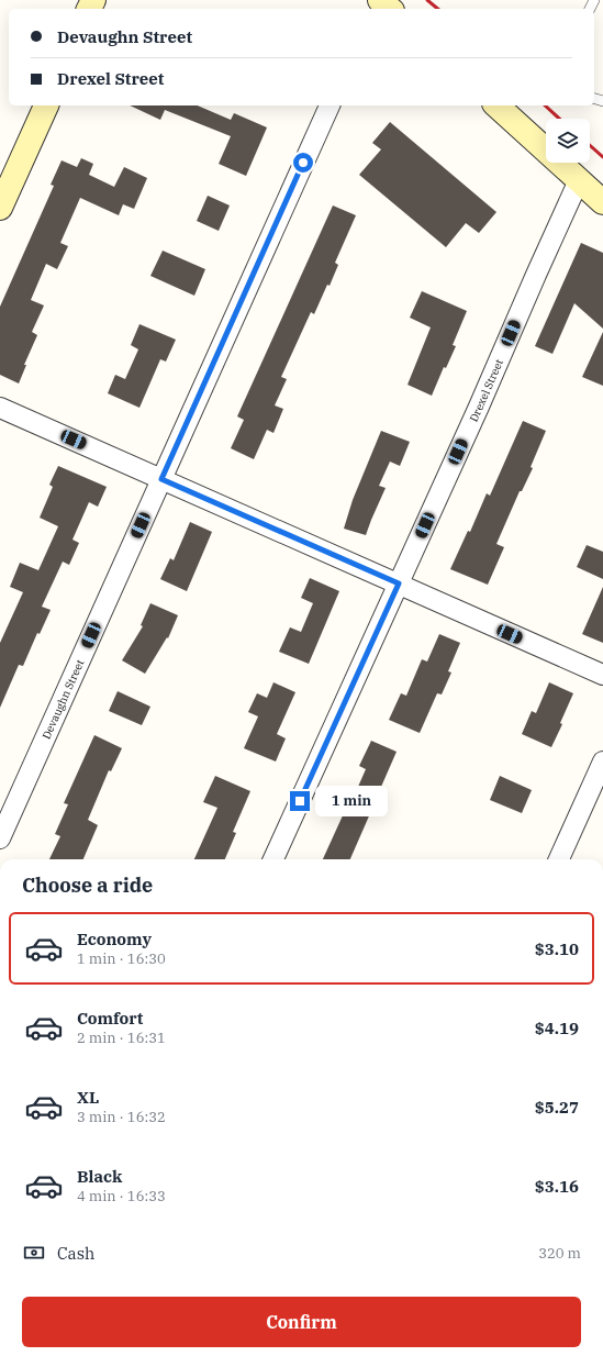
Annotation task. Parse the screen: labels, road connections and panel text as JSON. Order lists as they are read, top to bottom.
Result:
{
  "streets": {
    "street": ["Drexel Street", "Devaughn Street"]
  },
  "page": {
    "banner": ["Devaughn Street", "Drexel Street"],
    "bubble": "1 min",
    "heading": "Choose a ride",
    "list": [
      {
        "name": "Economy",
        "note": "1 min · 16:30",
        "value": "$3.10"
      },
      {
        "name": "Comfort",
        "note": "2 min · 16:31",
        "value": "$4.19"
      },
      {
        "name": "XL",
        "note": "3 min · 16:32",
        "value": "$5.27"
      },
      {
        "name": "Black",
        "note": "4 min · 16:33",
        "value": "$3.16"
      }
    ],
    "pay": ["Cash", "320 m"],
    "buttons": "Confirm"
  }
}
